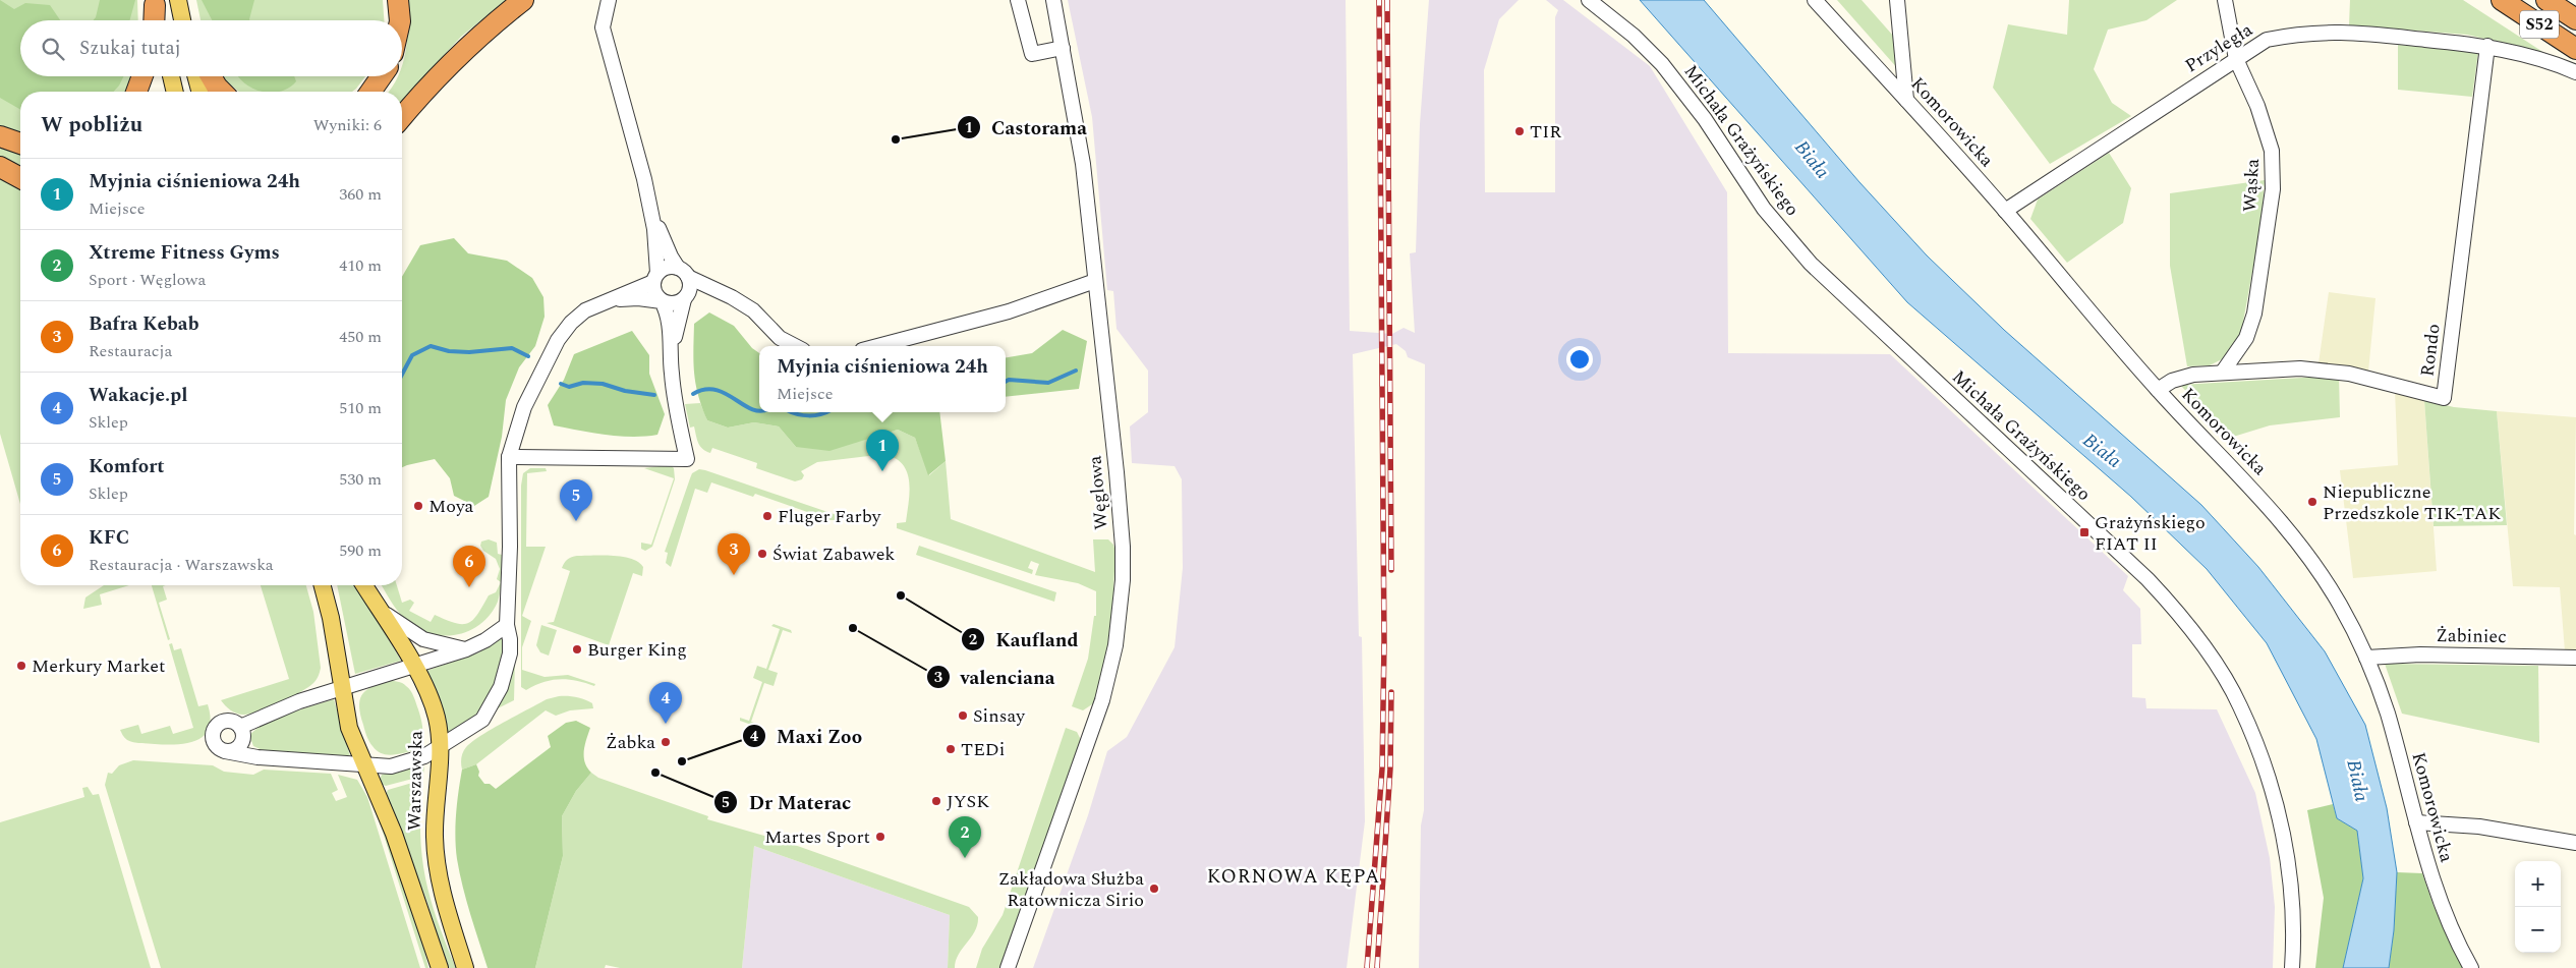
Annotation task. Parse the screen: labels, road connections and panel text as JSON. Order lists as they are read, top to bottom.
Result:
{
  "streets": {
    "highway": ["S52"],
    "main road": ["Warszawska"],
    "street": [
      "Przyległa",
      "Komorowicka",
      "Michała Grażyńskiego",
      "Wąska",
      "Rondo",
      "Węglowa",
      "Żabiniec"
    ]
  },
  "crossings": [
    ["Przyległa", "Komorowicka"],
    ["Przyległa", "Wąska"],
    ["Przyległa", "Rondo"],
    ["Komorowicka", "Rondo"],
    ["Komorowicka", "Żabiniec"],
    ["Wąska", "Rondo"]
  ],
  "districts": ["KORNOWA KĘPA"],
  "water": ["Biała"],
  "places": {
    "other": [
      "TIR",
      "Castorama",
      "Niepubliczne Przedszkole TIK-TAK",
      "Moya",
      "Fluger Farby",
      "Świat Zabawek",
      "Kaufland",
      "valenciana",
      "Burger King",
      "Merkury Market",
      "Sinsay",
      "Żabka",
      "TEDi",
      "Maxi Zoo",
      "Dr Materac",
      "JYSK",
      "Martes Sport",
      "Zakładowa Służba Ratownicza Sirio"
    ],
    "transit": ["Grażyńskiego FIAT II"]
  },
  "page": {
    "search": "Szukaj tutaj",
    "heading": ["W pobliżu", "Wyniki: 6"],
    "list": [
      {
        "mark": "1",
        "name": "Myjnia ciśnieniowa 24h",
        "note": "Miejsce",
        "value": "360 m"
      },
      {
        "mark": "2",
        "name": "Xtreme Fitness Gyms",
        "note": "Sport · Węglowa",
        "value": "410 m"
      },
      {
        "mark": "3",
        "name": "Bafra Kebab",
        "note": "Restauracja",
        "value": "450 m"
      },
      {
        "mark": "4",
        "name": "Wakacje.pl",
        "note": "Sklep",
        "value": "510 m"
      },
      {
        "mark": "5",
        "name": "Komfort",
        "note": "Sklep",
        "value": "530 m"
      },
      {
        "mark": "6",
        "name": "KFC",
        "note": "Restauracja · Warszawska",
        "value": "590 m"
      }
    ],
    "popup": ["Myjnia ciśnieniowa 24h", "Miejsce"],
    "pins": [
      "1",
      "5",
      "3",
      "6",
      "4",
      "2"
    ],
    "map_buttons": ["+", "−"]
  }
}
